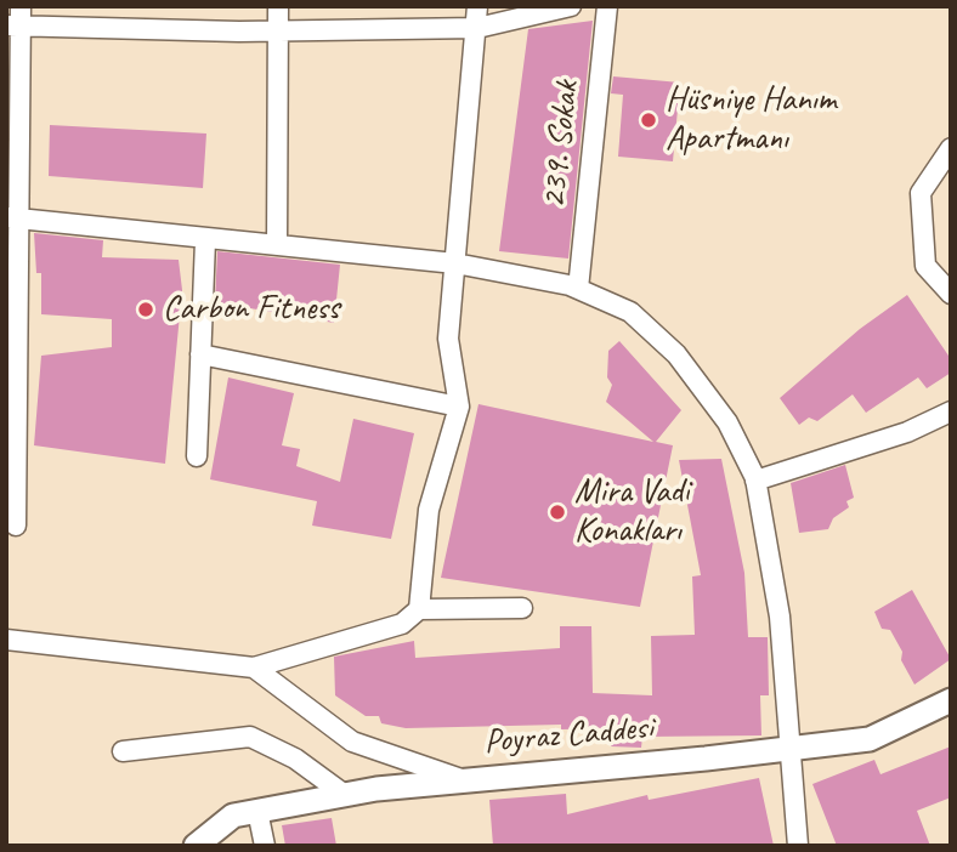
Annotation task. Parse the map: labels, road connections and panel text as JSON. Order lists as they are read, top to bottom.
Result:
{
  "streets": {
    "street": ["239. Sokak", "Poyraz Caddesi"]
  },
  "places": ["Hüsniye Hanım Apartmanı", "Carbon Fitness", "Mira Vadi Konakları"]
}
